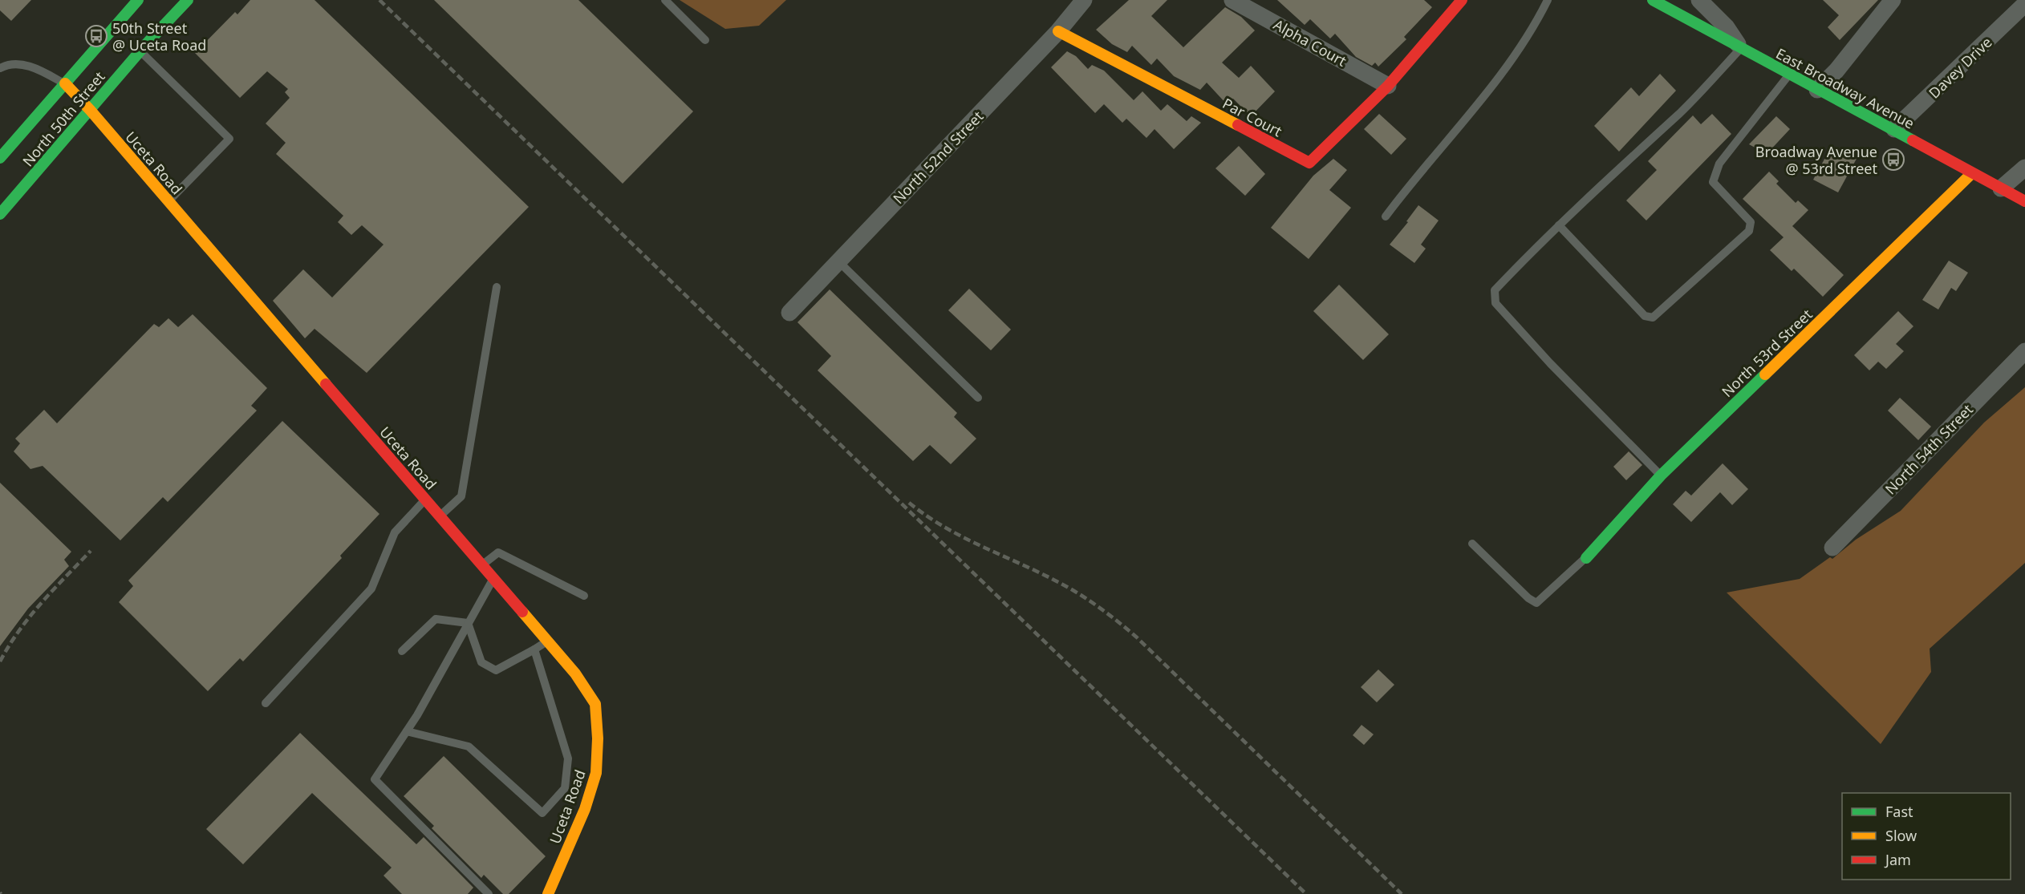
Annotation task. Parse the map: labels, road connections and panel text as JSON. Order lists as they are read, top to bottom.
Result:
{
  "streets": {
    "street": [
      "Alpha Court",
      "Davey Drive",
      "East Broadway Avenue",
      "Par Court",
      "North 50th Street",
      "North 52nd Street",
      "Uceta Road",
      "North 53rd Street",
      "North 54th Street"
    ]
  },
  "crossings": [
    ["Alpha Court", "Par Court"],
    ["Davey Drive", "East Broadway Avenue"],
    ["East Broadway Avenue", "North 53rd Street"],
    ["Par Court", "North 52nd Street"],
    ["North 50th Street", "Uceta Road"]
  ],
  "places": {
    "bus stop": ["50th Street @ Uceta Road", "Broadway Avenue @ 53rd Street"]
  },
  "legend": ["Fast", "Slow", "Jam"]
}
